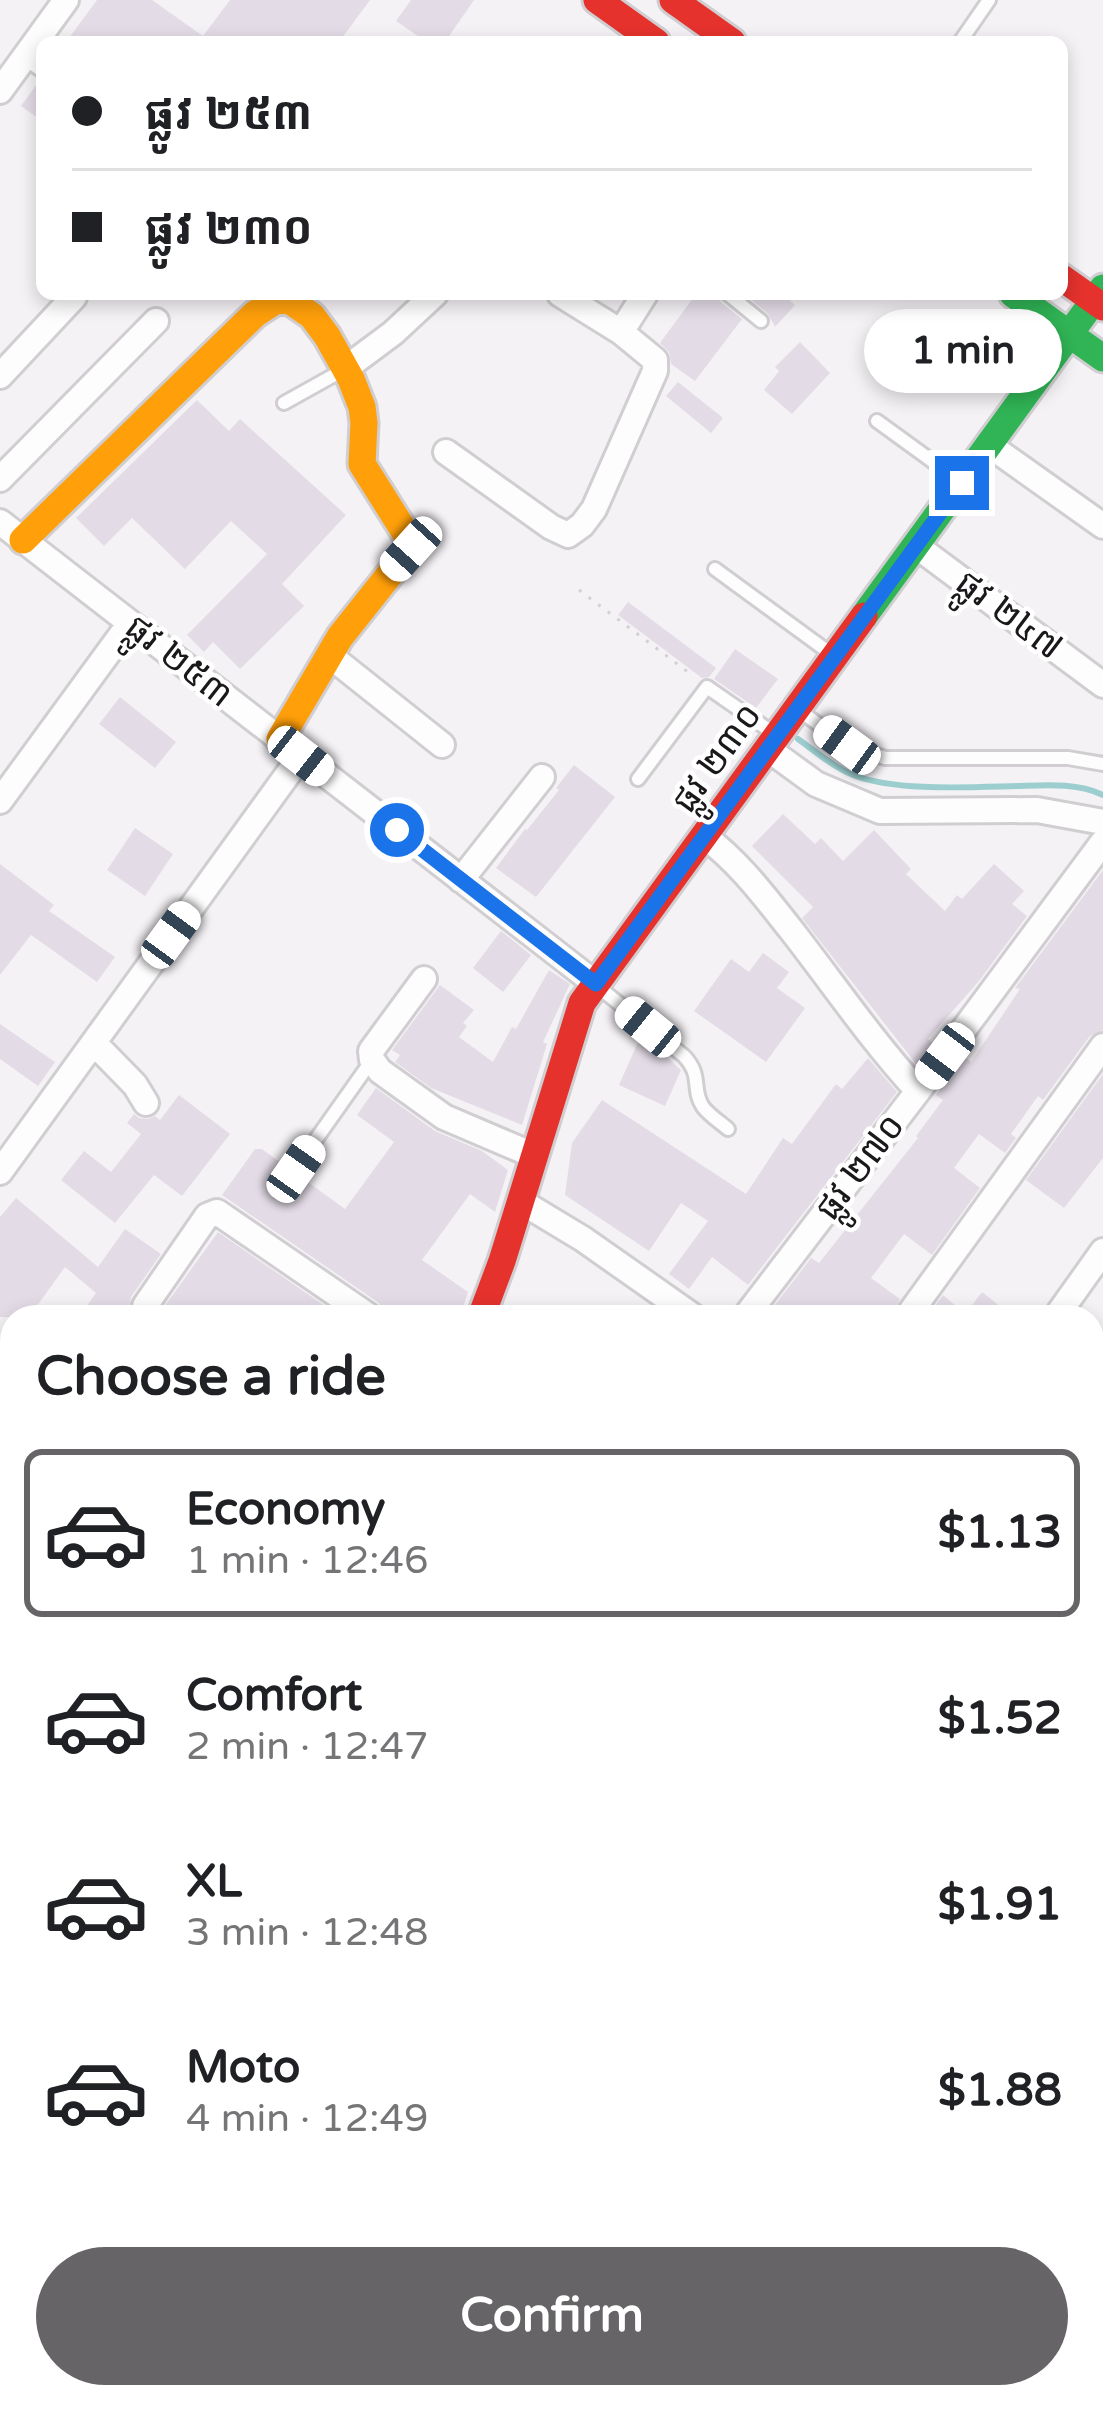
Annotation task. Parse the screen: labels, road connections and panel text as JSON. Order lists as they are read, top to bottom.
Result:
{
  "streets": {
    "street": [
      "ផ្លូវ ២៤៧",
      "ផ្លូវ ២៥៣",
      "ផ្លូវ ២៣០",
      "ផ្លូវ ២៧០"
    ]
  },
  "crossings": [
    ["ផ្លូវ ២៤៧", "ផ្លូវ ២៣០"],
    ["ផ្លូវ ២៥៣", "ផ្លូវ ២៣០"]
  ],
  "page": {
    "banner": ["ផ្លូវ ២៥៣", "ផ្លូវ ២៣០"],
    "bubble": "1 min",
    "heading": "Choose a ride",
    "list": [
      {
        "name": "Economy",
        "note": "1 min · 12:46",
        "value": "$1.13"
      },
      {
        "name": "Comfort",
        "note": "2 min · 12:47",
        "value": "$1.52"
      },
      {
        "name": "XL",
        "note": "3 min · 12:48",
        "value": "$1.91"
      },
      {
        "name": "Moto",
        "note": "4 min · 12:49",
        "value": "$1.88"
      }
    ],
    "buttons": "Confirm"
  }
}
